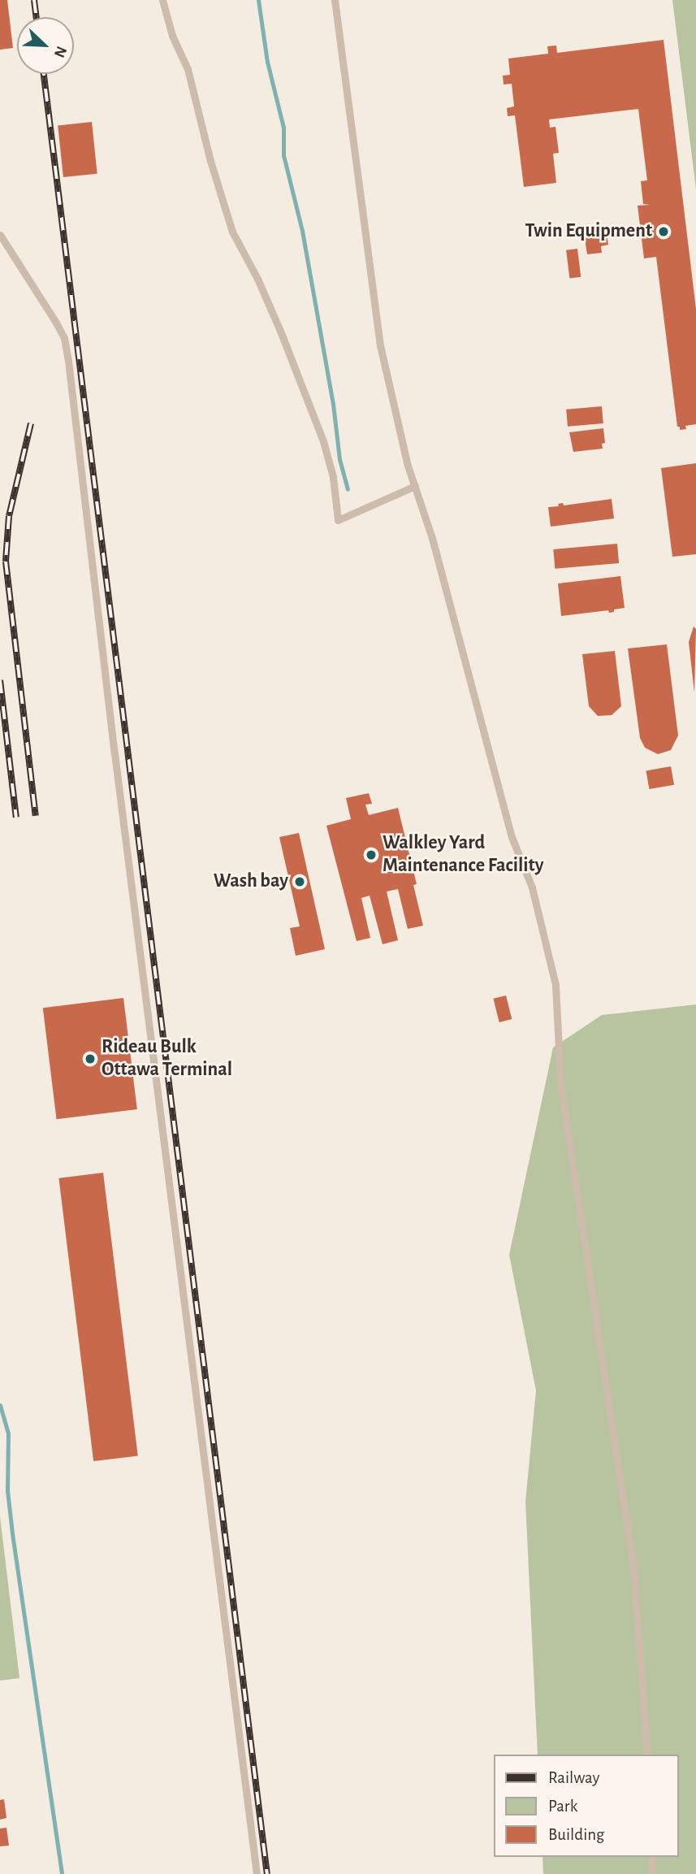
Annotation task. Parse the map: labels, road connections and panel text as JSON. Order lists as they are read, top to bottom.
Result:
{
  "places": [
    "Twin Equipment",
    "Walkley Yard Maintenance Facility",
    "Wash bay",
    "Rideau Bulk Ottawa Terminal"
  ],
  "legend": ["Railway", "Park", "Building"],
  "north": "bottom right"
}
